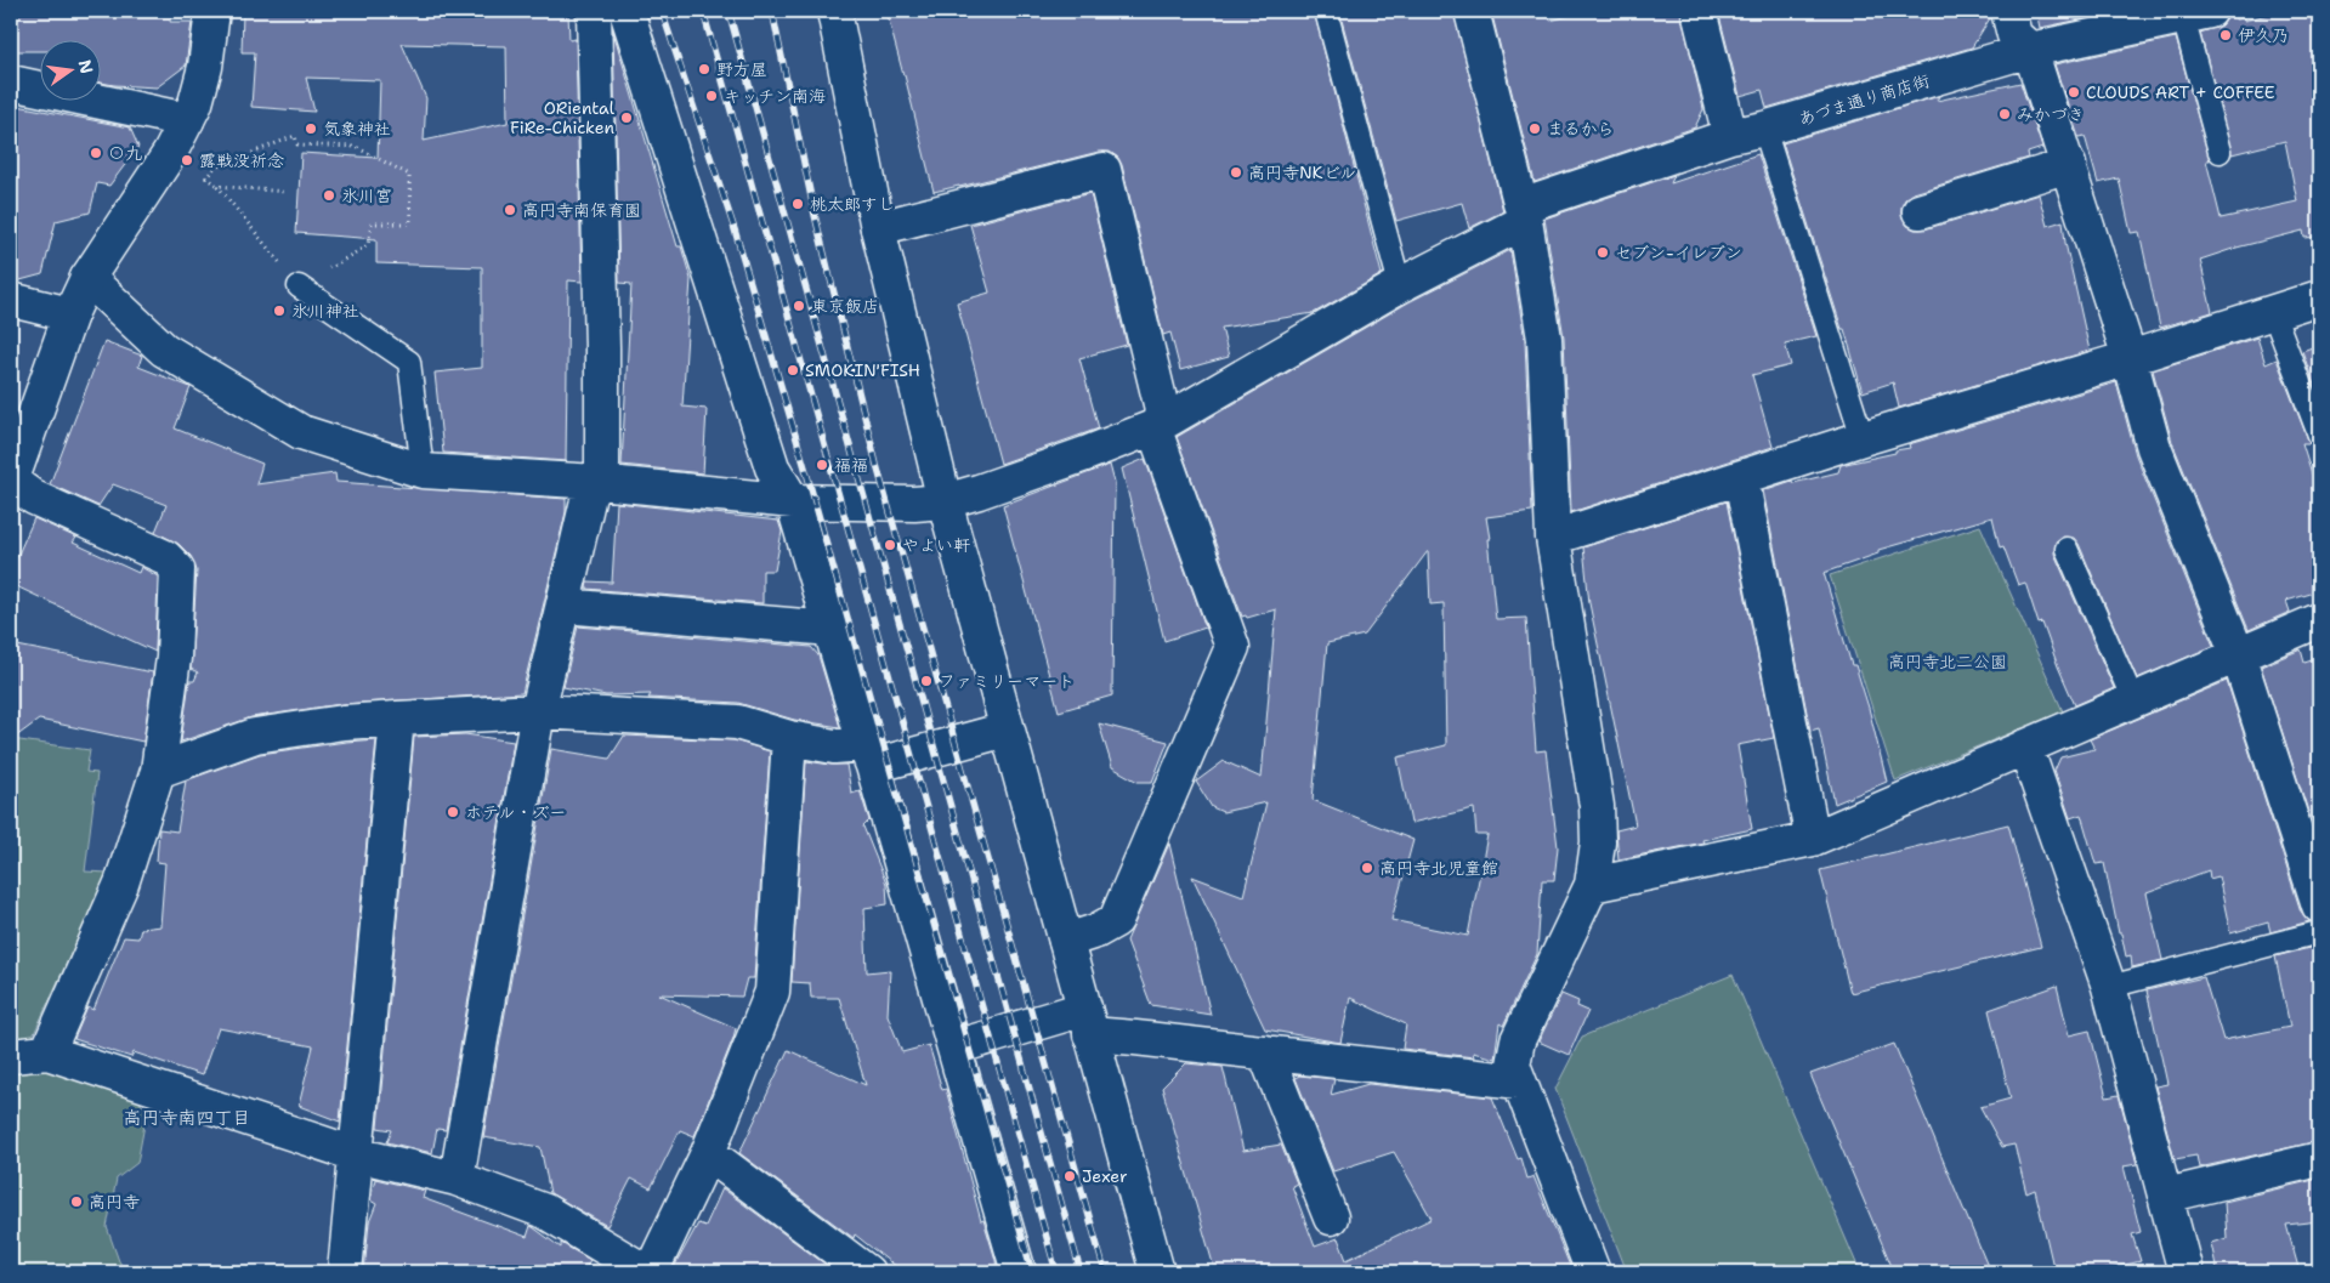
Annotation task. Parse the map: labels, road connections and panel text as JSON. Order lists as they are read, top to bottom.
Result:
{
  "streets": {
    "street": ["あづま通り商店街"]
  },
  "districts": ["高円寺南四丁目"],
  "parks": ["高円寺北二公園"],
  "places": [
    "伊久乃",
    "野方屋",
    "CLOUDS ART + COFFEE",
    "キッチン南海",
    "みかづき",
    "ORiental FiRe-Chicken",
    "気象神社",
    "まるから",
    "〇九",
    "露戦没祈念",
    "高円寺NKビル",
    "氷川宮",
    "桃太郎すし",
    "高円寺南保育園",
    "セブン-イレブン",
    "東京飯店",
    "氷川神社",
    "SMOKIN'FISH",
    "福福",
    "やよい軒",
    "ファミリーマート",
    "ホテル・ズー",
    "高円寺北児童館",
    "Jexer",
    "高円寺"
  ],
  "north": "right"
}
